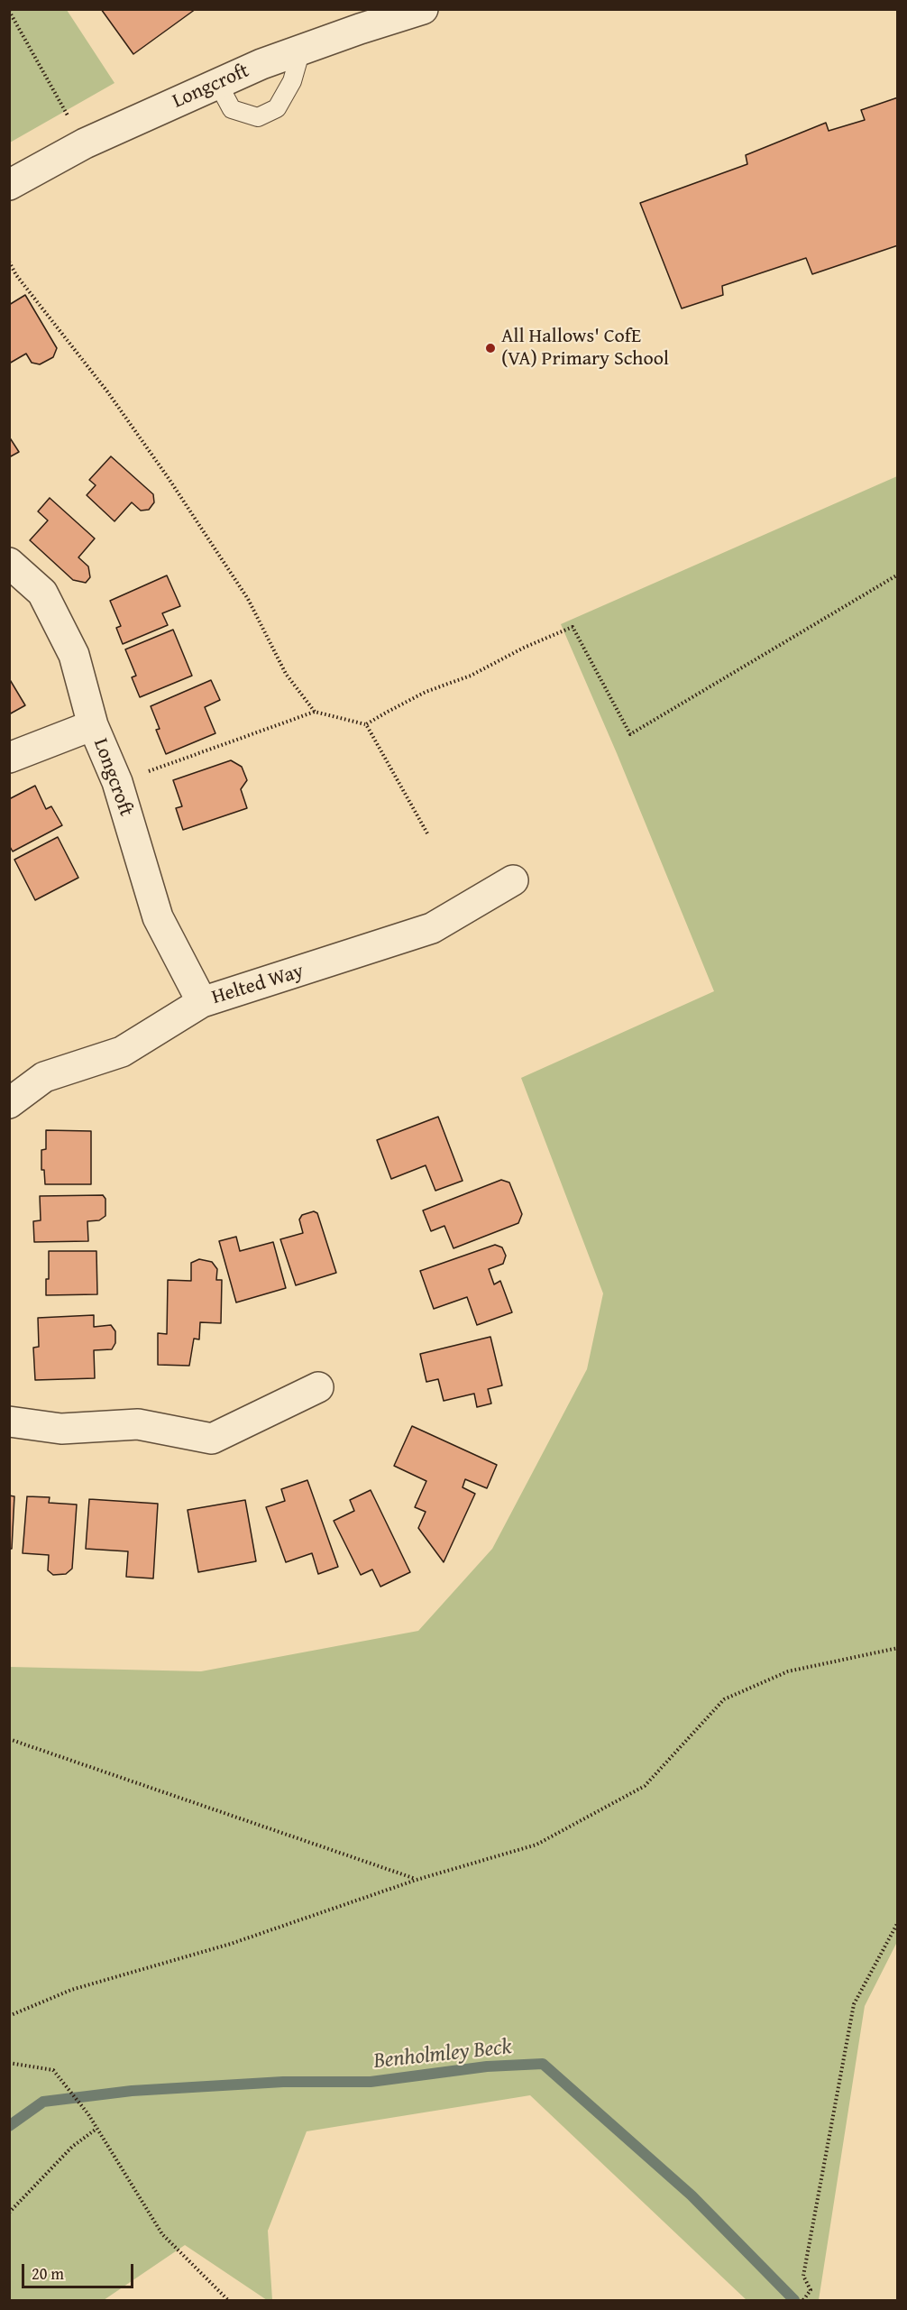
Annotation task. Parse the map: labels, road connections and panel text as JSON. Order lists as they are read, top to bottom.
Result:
{
  "streets": {
    "street": ["Longcroft", "Helted Way"]
  },
  "crossings": [
    ["Longcroft", "Helted Way"]
  ],
  "water": ["Benholmley Beck"],
  "places": ["All Hallows' CofE (VA) Primary School"],
  "scale_bar": "20 m"
}
